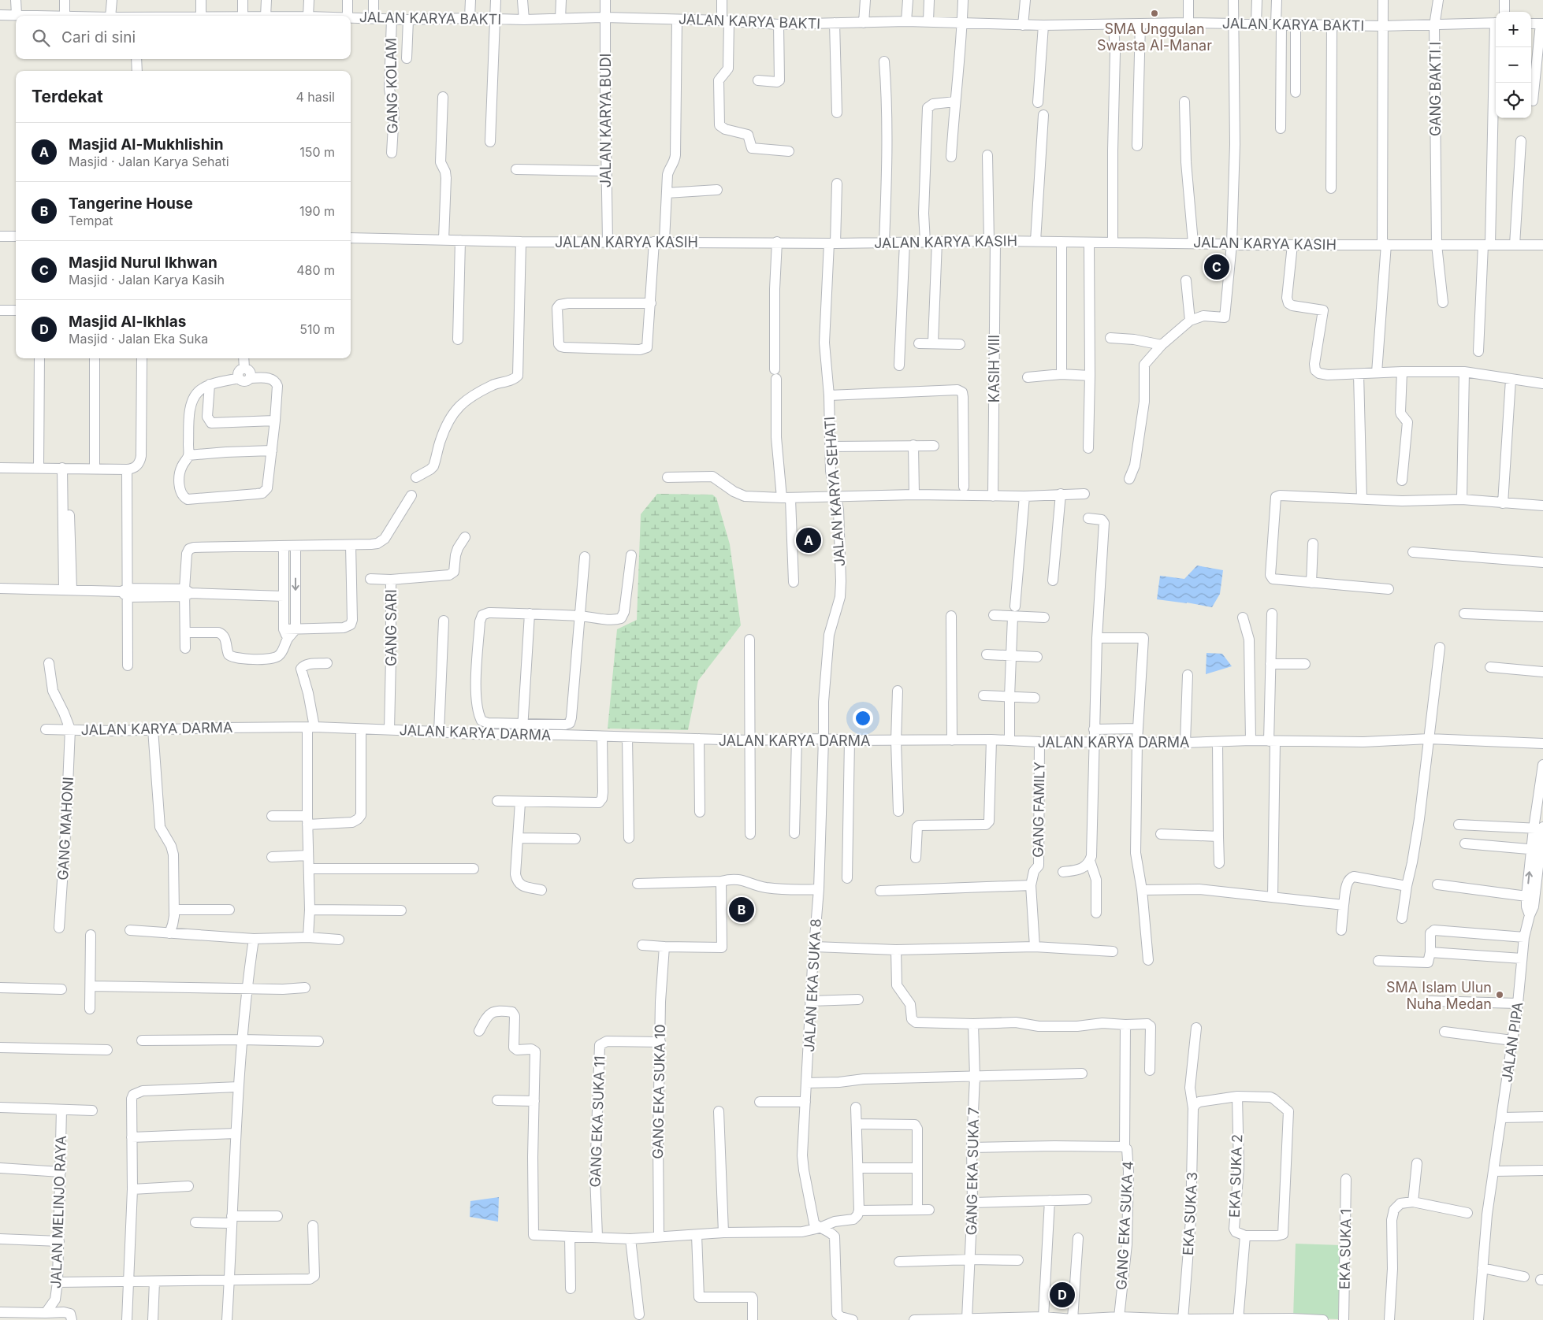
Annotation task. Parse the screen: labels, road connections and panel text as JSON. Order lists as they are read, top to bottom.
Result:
{
  "streets": {
    "street": [
      "JALAN KARYA BAKTI",
      "GANG KOLAM",
      "GANG BAKTI I",
      "JALAN KARYA BUDI",
      "JALAN KARYA KASIH",
      "KASIH VIII",
      "JALAN KARYA SEHATI",
      "GANG SARI",
      "JALAN KARYA DARMA",
      "GANG FAMILY",
      "GANG MAHONI",
      "JALAN EKA SUKA 8",
      "JALAN PIPA",
      "GANG EKA SUKA 10",
      "GANG EKA SUKA 11",
      "GANG EKA SUKA 7",
      "EKA SUKA 2",
      "JALAN MELINJO RAYA",
      "EKA SUKA 3",
      "GANG EKA SUKA 4",
      "EKA SUKA 1"
    ]
  },
  "crossings": [
    ["JALAN KARYA BAKTI", "GANG KOLAM"],
    ["JALAN KARYA BAKTI", "GANG BAKTI I"],
    ["JALAN KARYA BAKTI", "JALAN KARYA BUDI"],
    ["GANG BAKTI I", "JALAN KARYA KASIH"],
    ["JALAN KARYA BUDI", "JALAN KARYA KASIH"],
    ["JALAN KARYA KASIH", "KASIH VIII"],
    ["JALAN KARYA KASIH", "JALAN KARYA SEHATI"],
    ["JALAN KARYA SEHATI", "JALAN KARYA DARMA"],
    ["JALAN KARYA SEHATI", "JALAN EKA SUKA 8"],
    ["GANG SARI", "JALAN KARYA DARMA"],
    ["JALAN KARYA DARMA", "GANG FAMILY"],
    ["JALAN KARYA DARMA", "GANG MAHONI"],
    ["JALAN KARYA DARMA", "JALAN EKA SUKA 8"],
    ["GANG EKA SUKA 10", "GANG EKA SUKA 11"],
    ["GANG EKA SUKA 7", "GANG EKA SUKA 4"]
  ],
  "places": ["SMA Unggulan Swasta Al-Manar", "SMA Islam Ulun Nuha Medan"],
  "page": {
    "map_buttons": ["+", "−"],
    "search": "Cari di sini",
    "heading": ["Terdekat", "4 hasil"],
    "list": [
      {
        "mark": "A",
        "name": "Masjid Al-Mukhlishin",
        "note": "Masjid · Jalan Karya Sehati",
        "value": "150 m"
      },
      {
        "mark": "B",
        "name": "Tangerine House",
        "note": "Tempat",
        "value": "190 m"
      },
      {
        "mark": "C",
        "name": "Masjid Nurul Ikhwan",
        "note": "Masjid · Jalan Karya Kasih",
        "value": "480 m"
      },
      {
        "mark": "D",
        "name": "Masjid Al-Ikhlas",
        "note": "Masjid · Jalan Eka Suka",
        "value": "510 m"
      }
    ],
    "pins": [
      "C",
      "A",
      "B",
      "D"
    ]
  }
}
